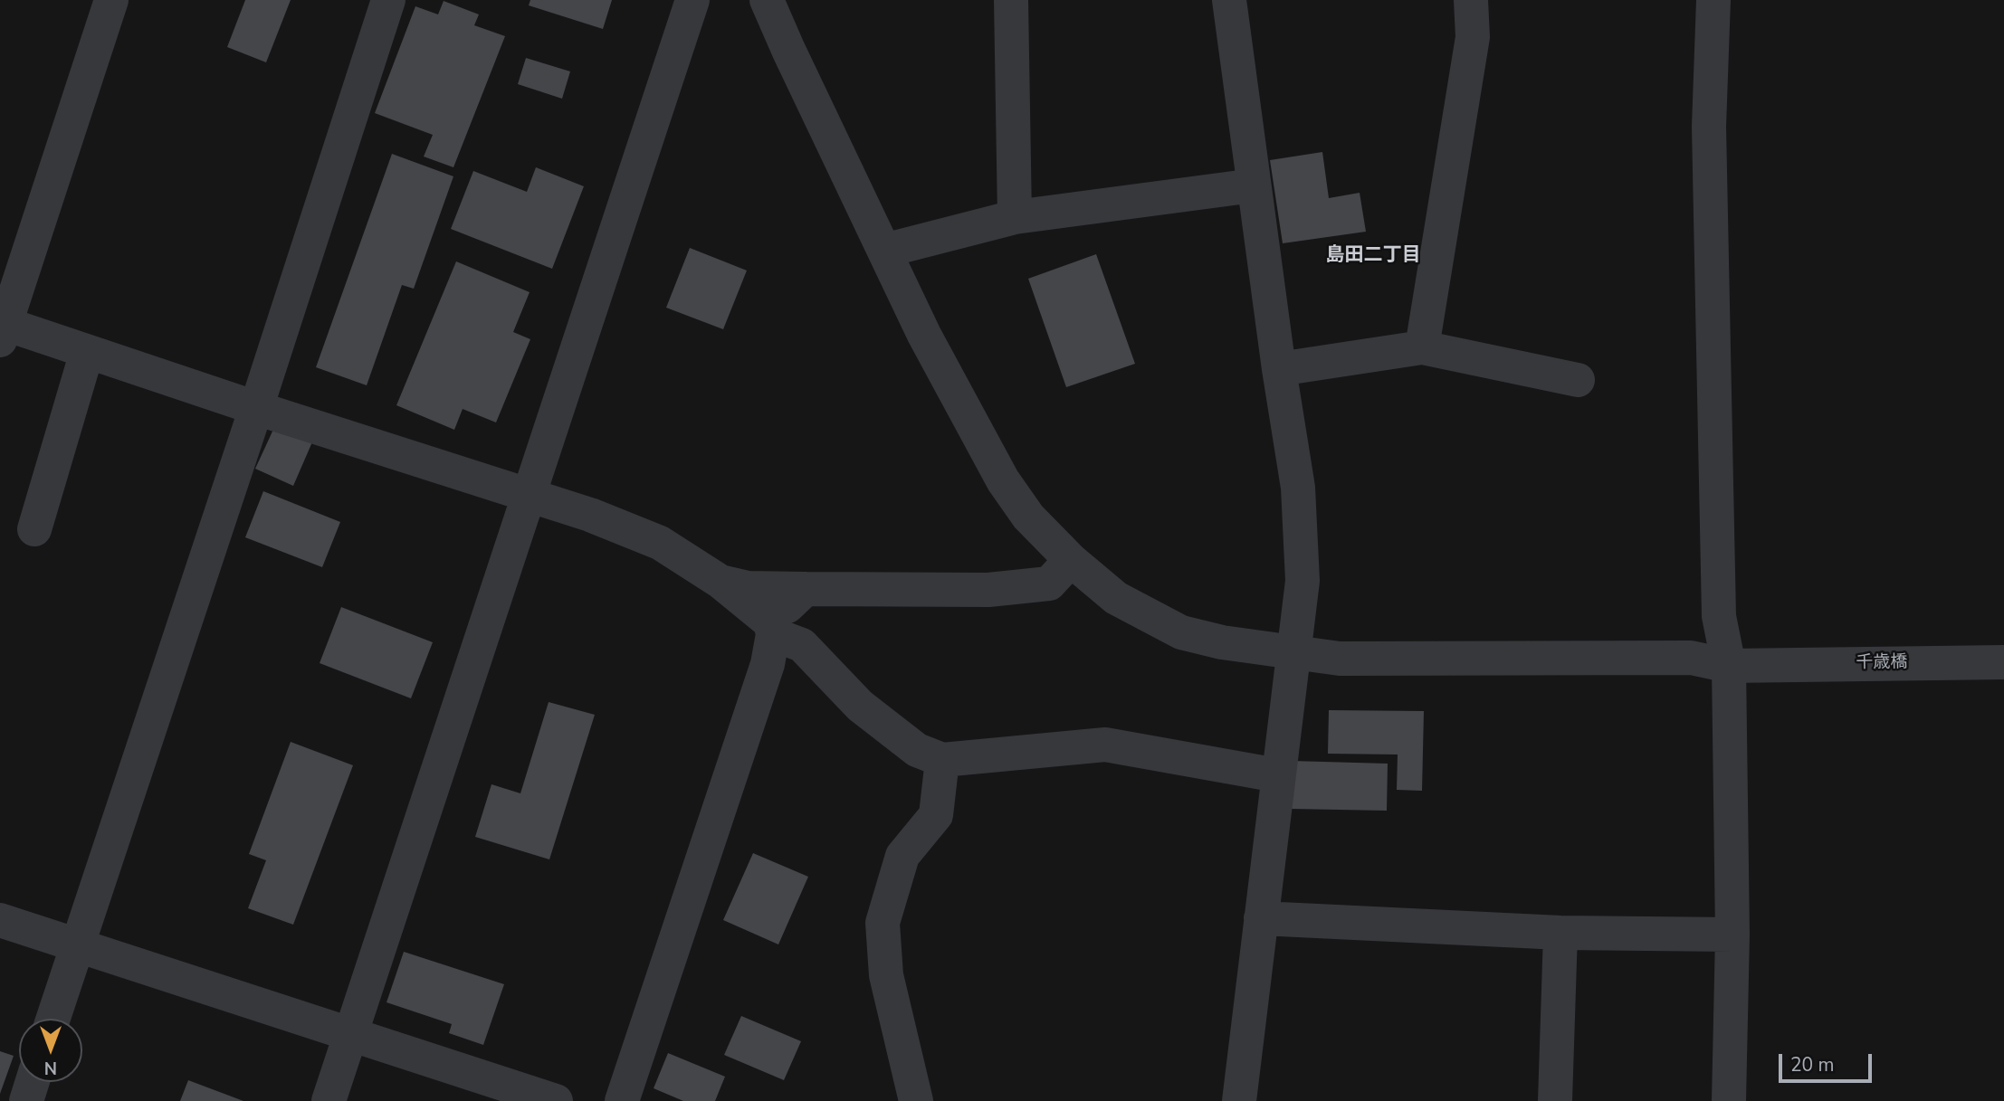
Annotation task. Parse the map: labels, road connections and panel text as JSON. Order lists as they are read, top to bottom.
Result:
{
  "streets": {
    "street": ["千歳橋"]
  },
  "districts": ["島田二丁目"],
  "scale_bar": "20 m",
  "north": "bottom"
}
